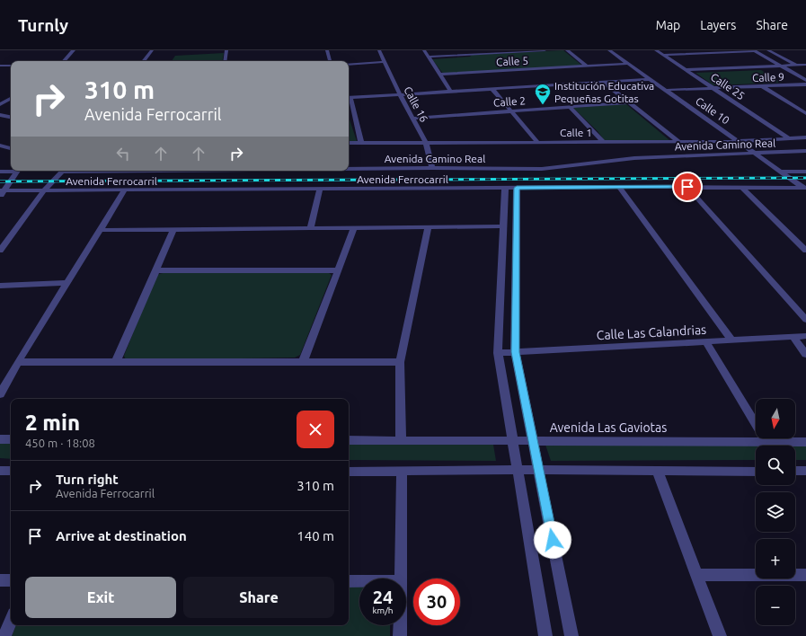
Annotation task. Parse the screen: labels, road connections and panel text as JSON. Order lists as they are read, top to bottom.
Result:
{
  "streets": {
    "street": [
      "Calle 5",
      "Calle 9",
      "Calle 25",
      "Calle 2",
      "Calle 16",
      "Calle 10",
      "Calle 1",
      "Avenida Camino Real",
      "Avenida Ferrocarril",
      "Calle Las Calandrias",
      "Avenida Las Gaviotas"
    ]
  },
  "crossings": [
    ["Calle 5", "Calle 10"],
    ["Calle 9", "Calle 25"],
    ["Calle 9", "Calle 10"],
    ["Calle 25", "Calle 1"],
    ["Calle 2", "Calle 16"],
    ["Calle 16", "Calle 1"],
    ["Calle 16", "Avenida Camino Real"],
    ["Calle 10", "Calle 1"],
    ["Calle 10", "Avenida Camino Real"],
    ["Calle 10", "Avenida Ferrocarril"]
  ],
  "places": {
    "school or university": ["Institución Educativa Pequeñas Gotitas"]
  },
  "north": "bottom",
  "page": {
    "header": "Turnly",
    "nav": ["Map", "Layers", "Share"],
    "turn": ["310 m", "Avenida Ferrocarril"],
    "map_buttons": ["+", "−"],
    "heading": ["2 min", "450 m · 18:08"],
    "list": [
      {
        "name": "Turn right",
        "note": "Avenida Ferrocarril",
        "value": "310 m"
      },
      {
        "name": "Arrive at destination",
        "value": "140 m"
      }
    ],
    "buttons": ["Exit", "Share"],
    "speed": "24 km/h",
    "limit": "30"
  }
}
